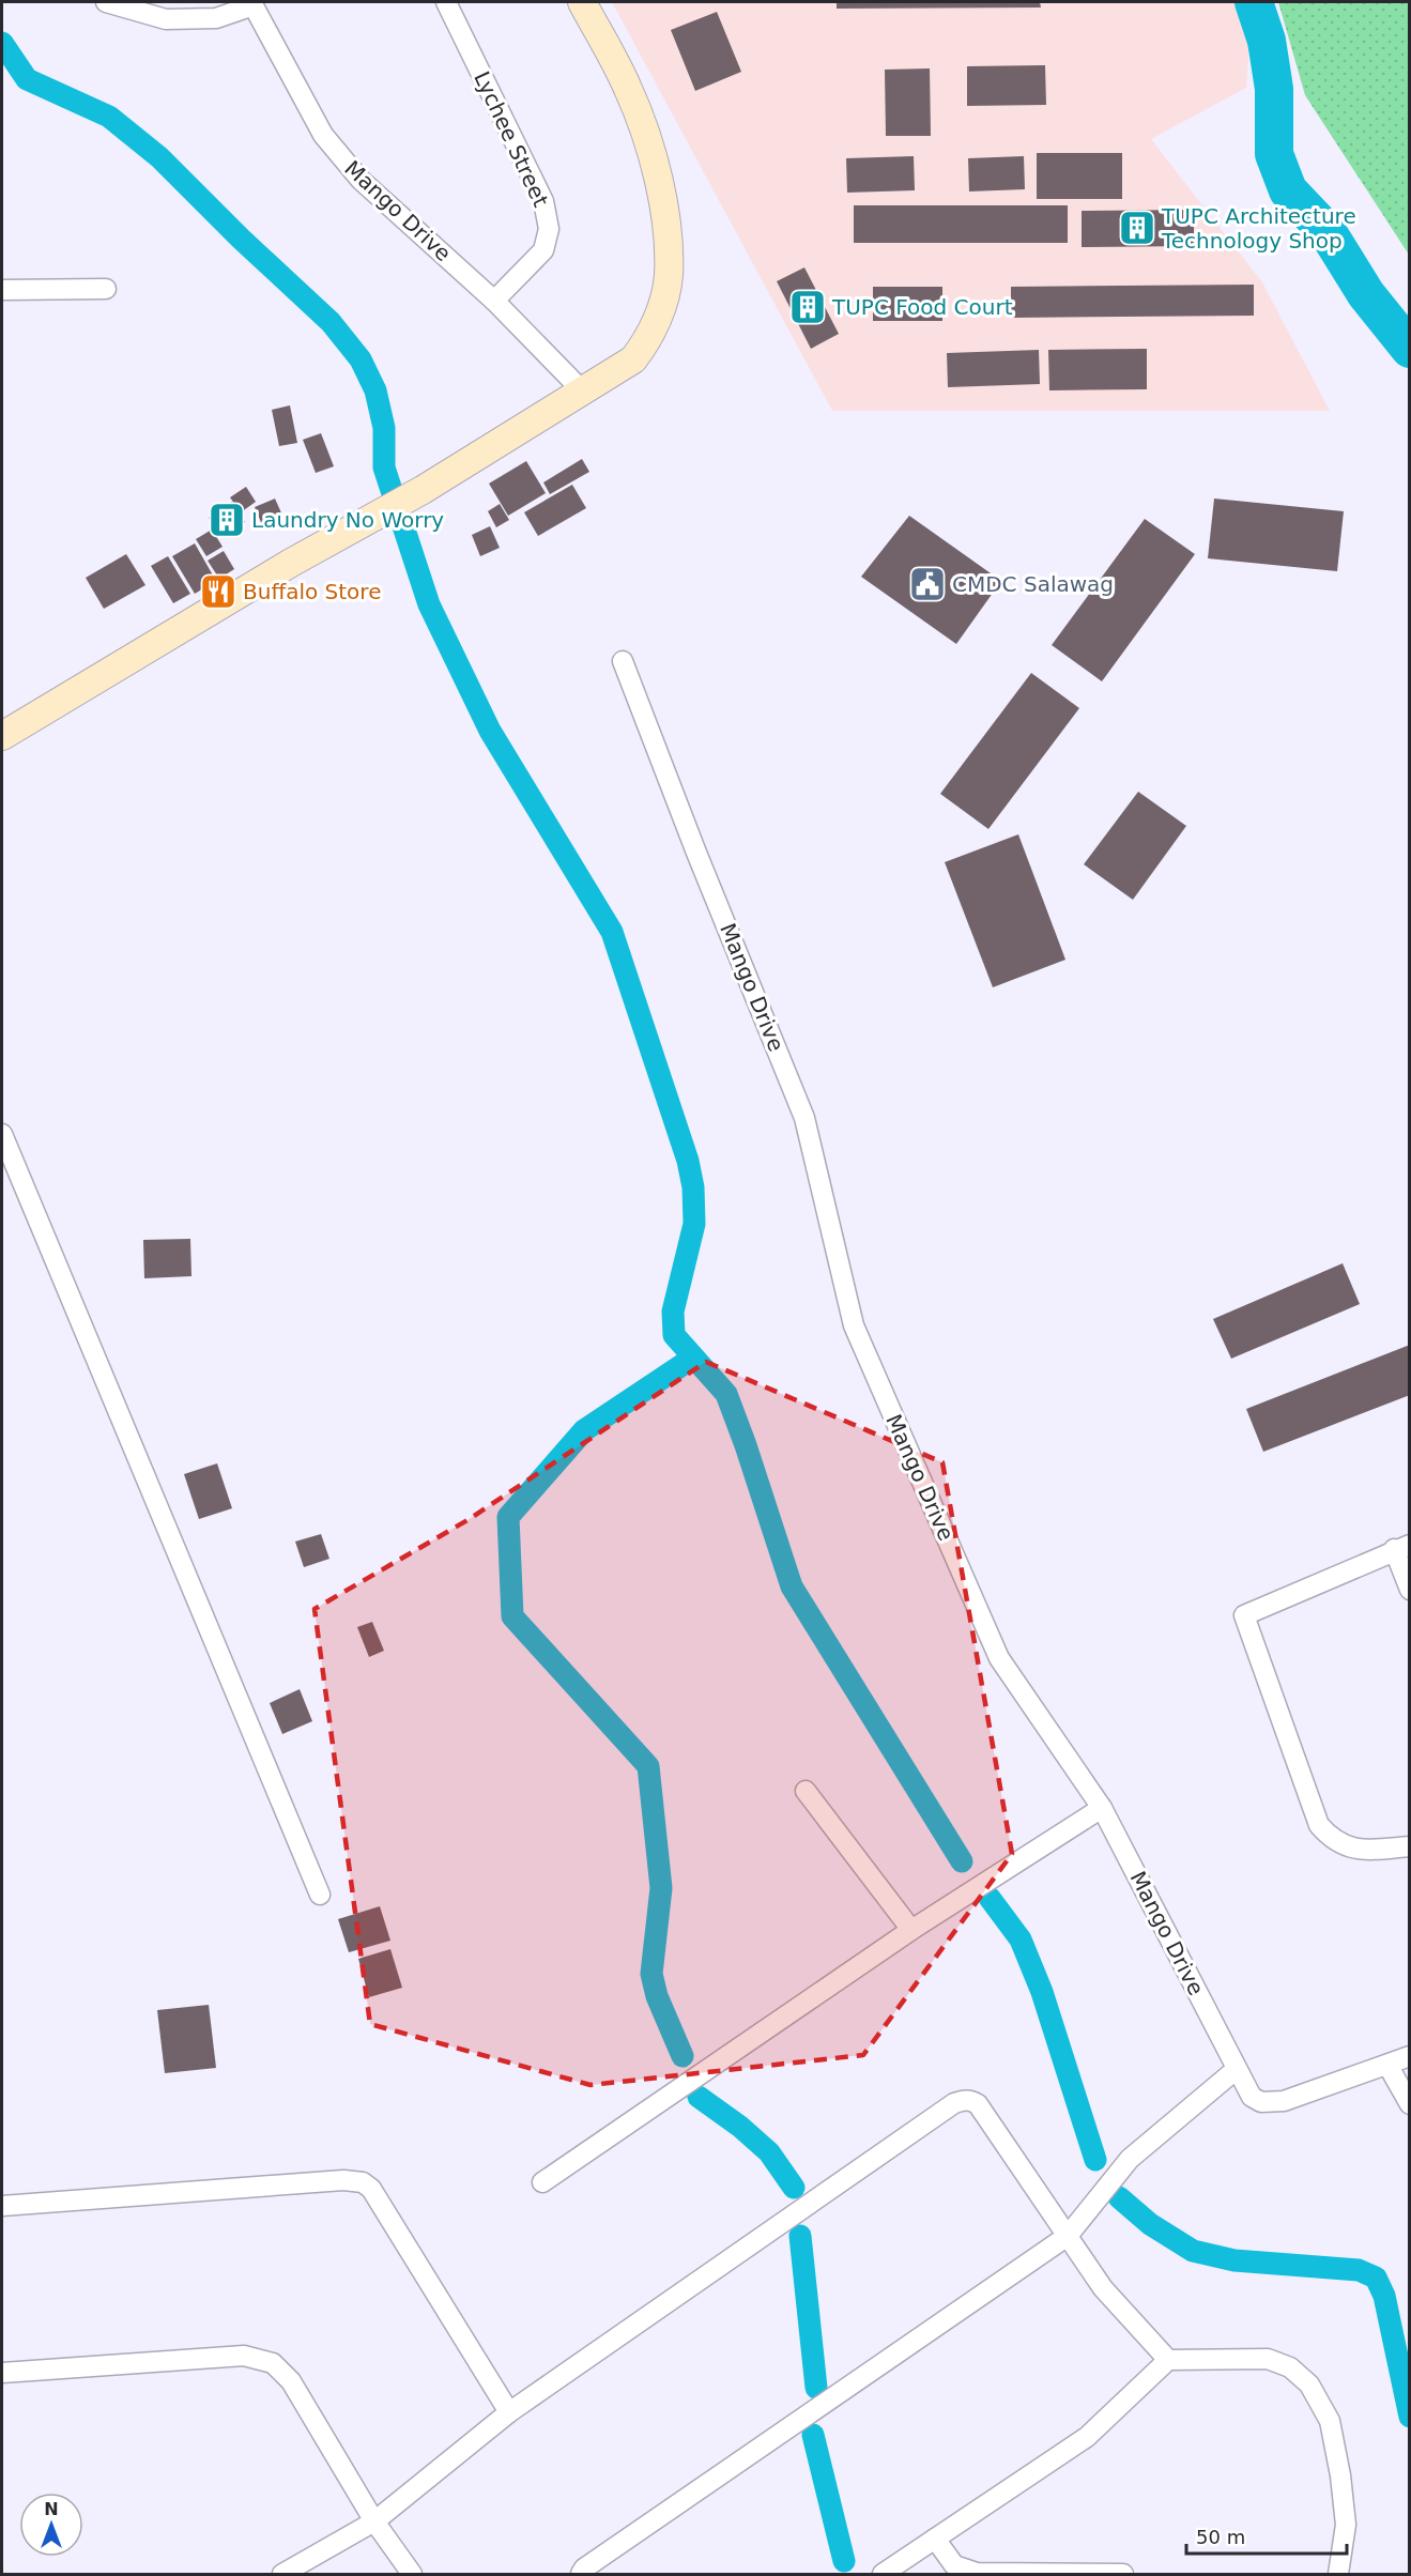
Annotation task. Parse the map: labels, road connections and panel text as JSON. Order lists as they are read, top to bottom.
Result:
{
  "streets": {
    "street": ["Lychee Street", "Mango Drive"]
  },
  "crossings": [
    ["Lychee Street", "Mango Drive"]
  ],
  "places": {
    "building": ["TUPC Architecture Technology Shop", "TUPC Food Court", "Laundry No Worry"],
    "public building": ["CMDC Salawag"],
    "restaurant": ["Buffalo Store"]
  },
  "scale_bar": "50 m",
  "north": "top"
}
